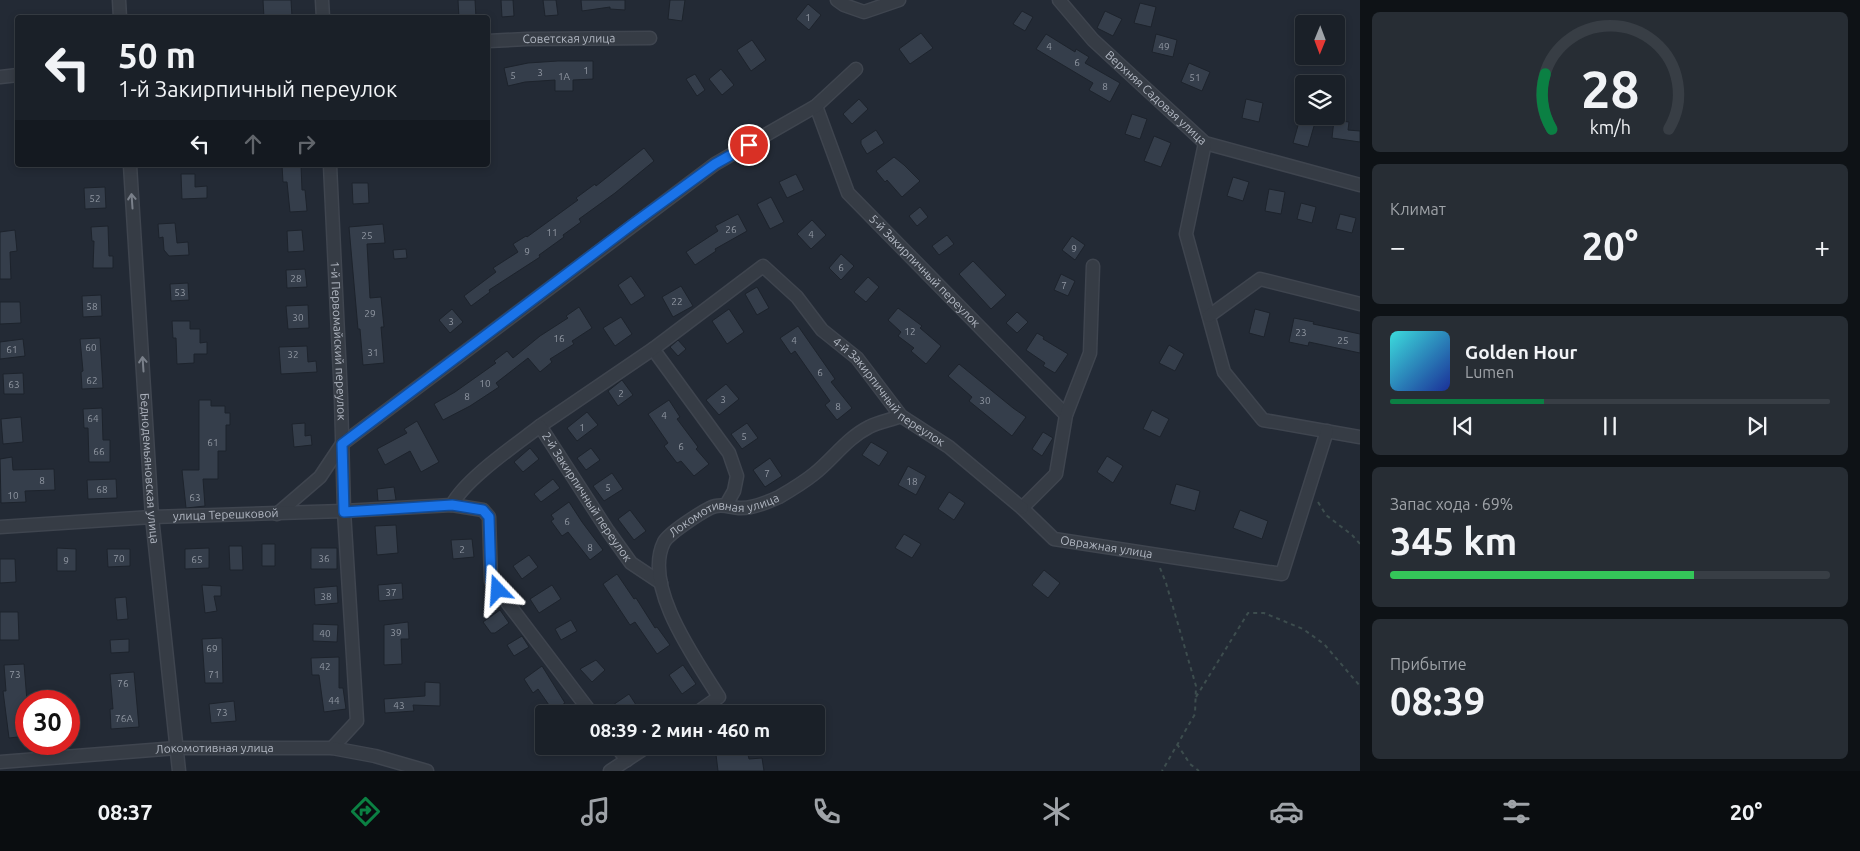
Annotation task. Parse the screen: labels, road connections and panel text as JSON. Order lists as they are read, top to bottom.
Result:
{
  "streets": {
    "street": [
      "Советская улица",
      "Верхняя Садовая улица",
      "5-й Закирпичный переулок",
      "1-й Первомайский переулок",
      "4-й Закирпичный переулок",
      "Беднодемьяновская улица",
      "2-й Закирпичный переулок",
      "улица Терешковой",
      "Локомотивная улица",
      "Овражная улица"
    ]
  },
  "crossings": [
    ["1-й Первомайский переулок", "улица Терешковой"],
    ["1-й Первомайский переулок", "Локомотивная улица"],
    ["4-й Закирпичный переулок", "Локомотивная улица"],
    ["4-й Закирпичный переулок", "Овражная улица"],
    ["Беднодемьяновская улица", "улица Терешковой"],
    ["Беднодемьяновская улица", "Локомотивная улица"],
    ["2-й Закирпичный переулок", "улица Терешковой"],
    ["2-й Закирпичный переулок", "Локомотивная улица"]
  ],
  "one_way": ["Беднодемьяновская улица"],
  "house_numbers": [
    "1",
    "4",
    "49",
    "6",
    "1",
    "3",
    "5",
    "1А",
    "51",
    "8",
    "52",
    "26",
    "11",
    "4",
    "25",
    "9",
    "9",
    "6",
    "28",
    "7",
    "53",
    "22",
    "58",
    "29",
    "30",
    "3",
    "12",
    "23",
    "16",
    "4",
    "25",
    "60",
    "61",
    "31",
    "32",
    "6",
    "62",
    "10",
    "63",
    "2",
    "8",
    "3",
    "30",
    "8",
    "4",
    "64",
    "1",
    "5",
    "61",
    "6",
    "66",
    "7",
    "8",
    "18",
    "5",
    "68",
    "10",
    "63",
    "6",
    "8",
    "2",
    "70",
    "36",
    "65",
    "9",
    "37",
    "38",
    "39",
    "40",
    "69",
    "42",
    "73",
    "71",
    "76",
    "44",
    "43",
    "73",
    "76А"
  ],
  "north": "bottom",
  "page": {
    "turn": ["50 m", "1-й Закирпичный переулок"],
    "tile": [
      "Климат",
      ["Запас хода · 69%", "345 km"],
      ["Прибытие", "08:39"]
    ],
    "heat": ["−", "20°", "+"],
    "song": ["Golden Hour", "Lumen"],
    "limit": "30",
    "trip": "08:39 · 2 мин · 460 m",
    "tabs": ["08:37", "20°"],
    "gauge": ["28", "km/h"]
  }
}
